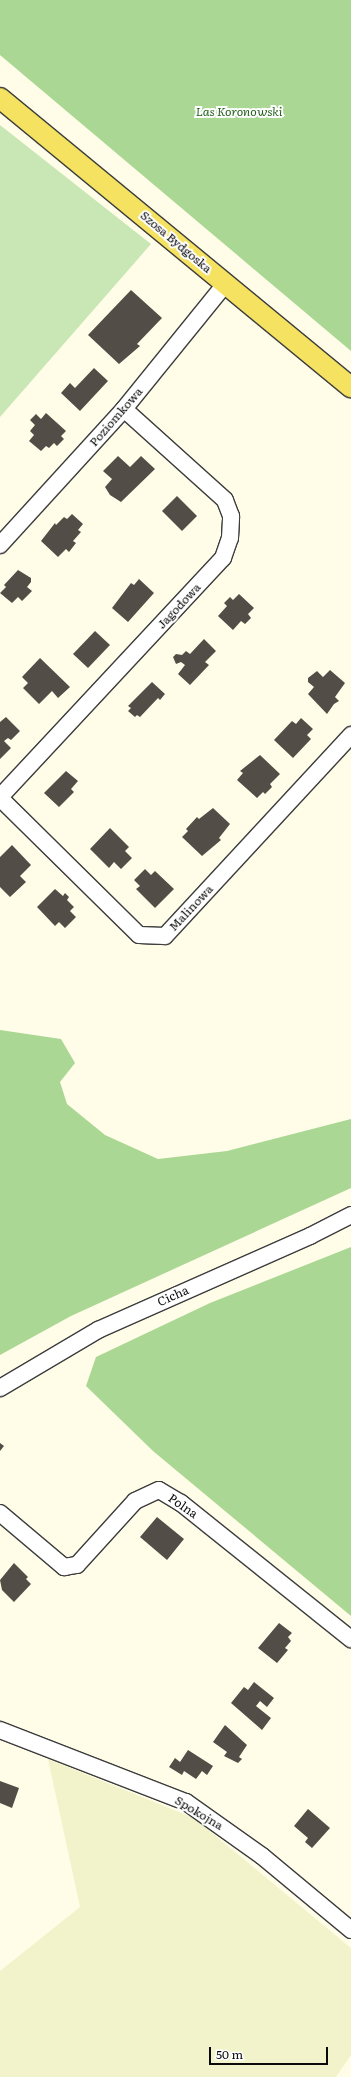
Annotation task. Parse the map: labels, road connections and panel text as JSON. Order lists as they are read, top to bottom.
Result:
{
  "streets": {
    "main road": ["Szosa Bydgoska"],
    "street": [
      "Poziomkowa",
      "Jagodowa",
      "Malinowa",
      "Cicha",
      "Polna",
      "Spokojna"
    ]
  },
  "crossings": [
    ["Szosa Bydgoska", "Poziomkowa"],
    ["Poziomkowa", "Jagodowa"],
    ["Jagodowa", "Malinowa"]
  ],
  "parks": ["Las Koronowski"],
  "scale_bar": "50 m"
}
